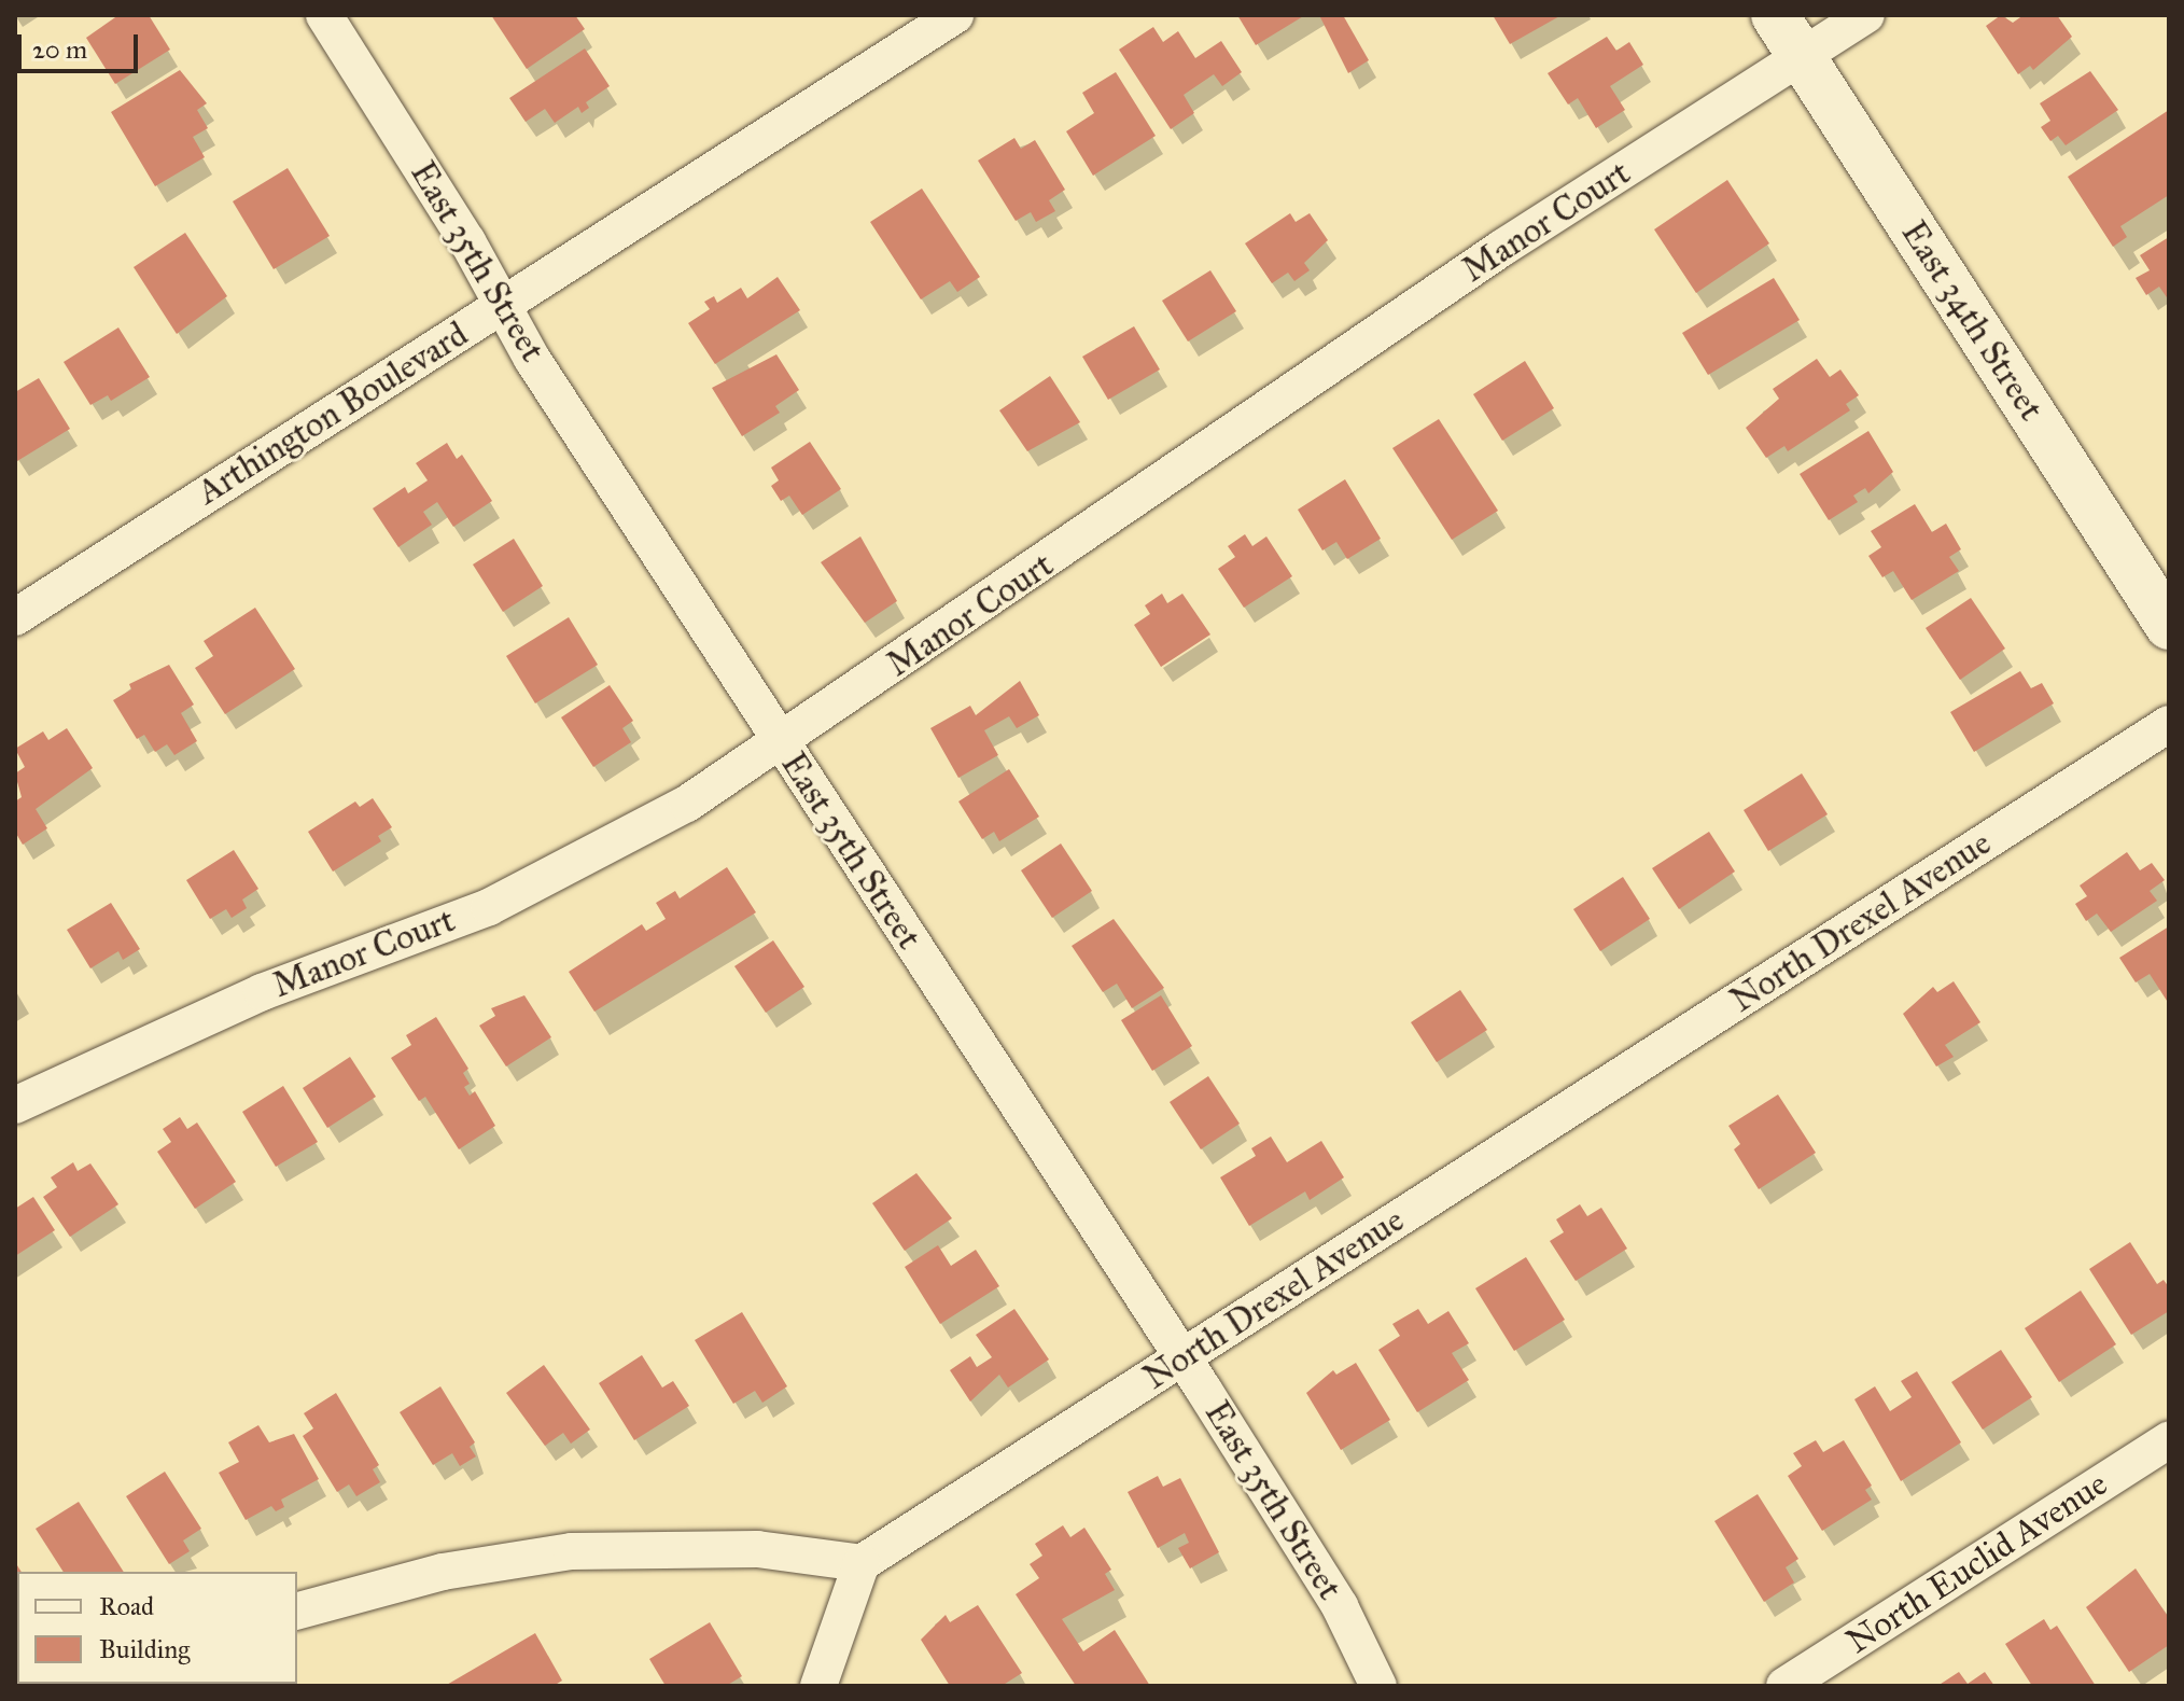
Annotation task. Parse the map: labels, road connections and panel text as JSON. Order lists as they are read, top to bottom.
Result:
{
  "streets": {
    "main road": ["East 34th Street"],
    "street": [
      "Manor Court",
      "East 35th Street",
      "Arthington Boulevard",
      "North Drexel Avenue",
      "North Euclid Avenue"
    ]
  },
  "crossings": [
    ["Manor Court", "East 35th Street"],
    ["Manor Court", "East 34th Street"],
    ["East 35th Street", "Arthington Boulevard"],
    ["East 35th Street", "North Drexel Avenue"]
  ],
  "legend": ["Road", "Building"],
  "scale_bar": "20 m"
}
